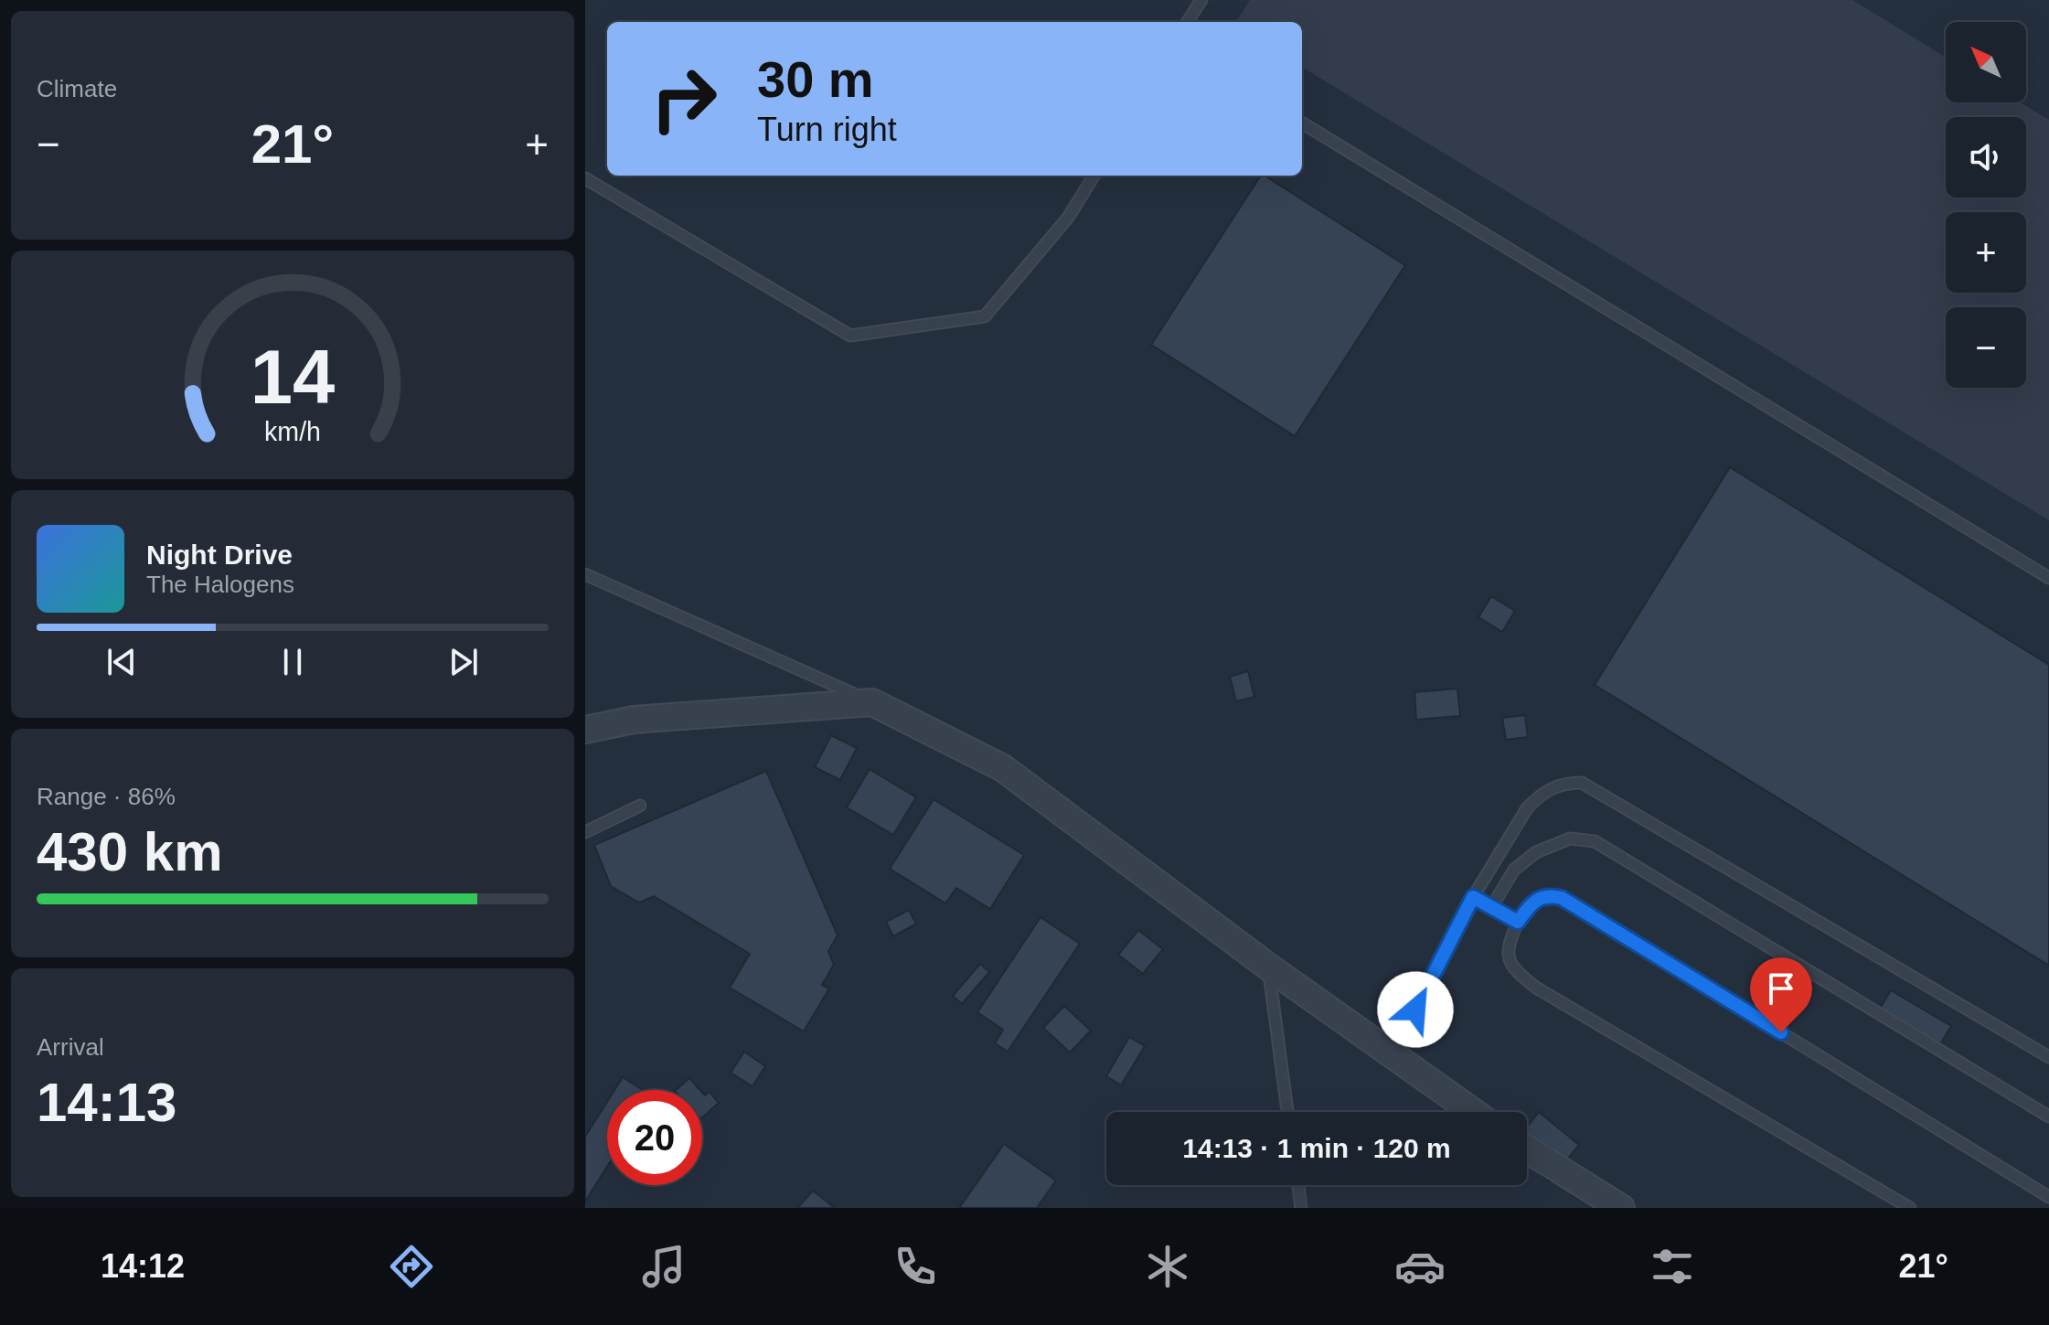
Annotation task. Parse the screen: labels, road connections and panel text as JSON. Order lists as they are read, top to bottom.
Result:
{
  "north": "top left",
  "page": {
    "tile": [
      "Climate",
      ["Range · 86%", "430 km"],
      ["Arrival", "14:13"]
    ],
    "map_buttons": ["+", "−"],
    "turn": ["30 m", "Turn right"],
    "heat": ["−", "21°", "+"],
    "song": ["Night Drive", "The Halogens"],
    "limit": "20",
    "trip": "14:13 · 1 min · 120 m",
    "tabs": ["14:12", "21°"],
    "gauge": ["14", "km/h"]
  }
}
